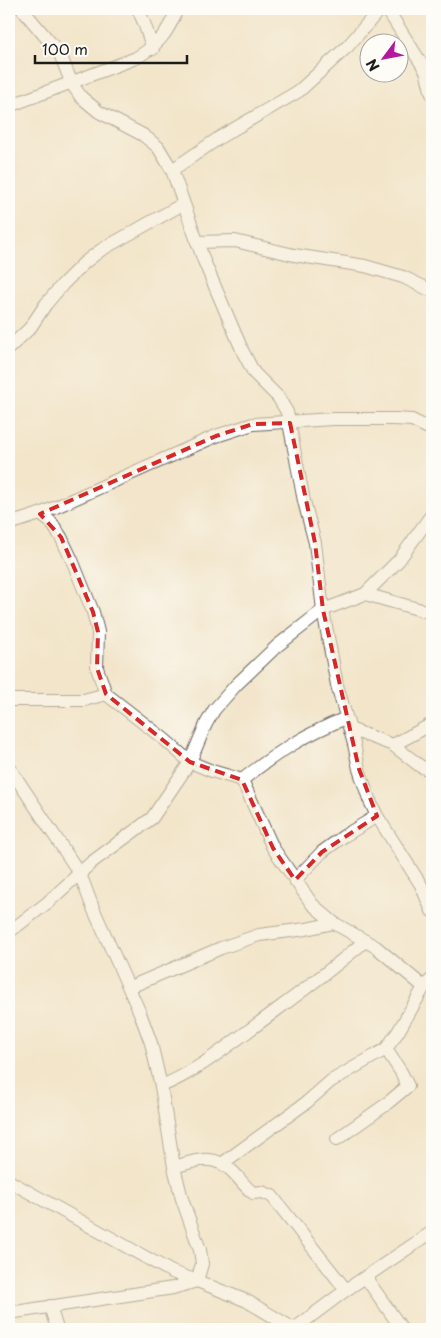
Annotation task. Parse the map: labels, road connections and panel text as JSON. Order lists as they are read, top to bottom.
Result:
{
  "scale_bar": "100 m",
  "north": "bottom left"
}
